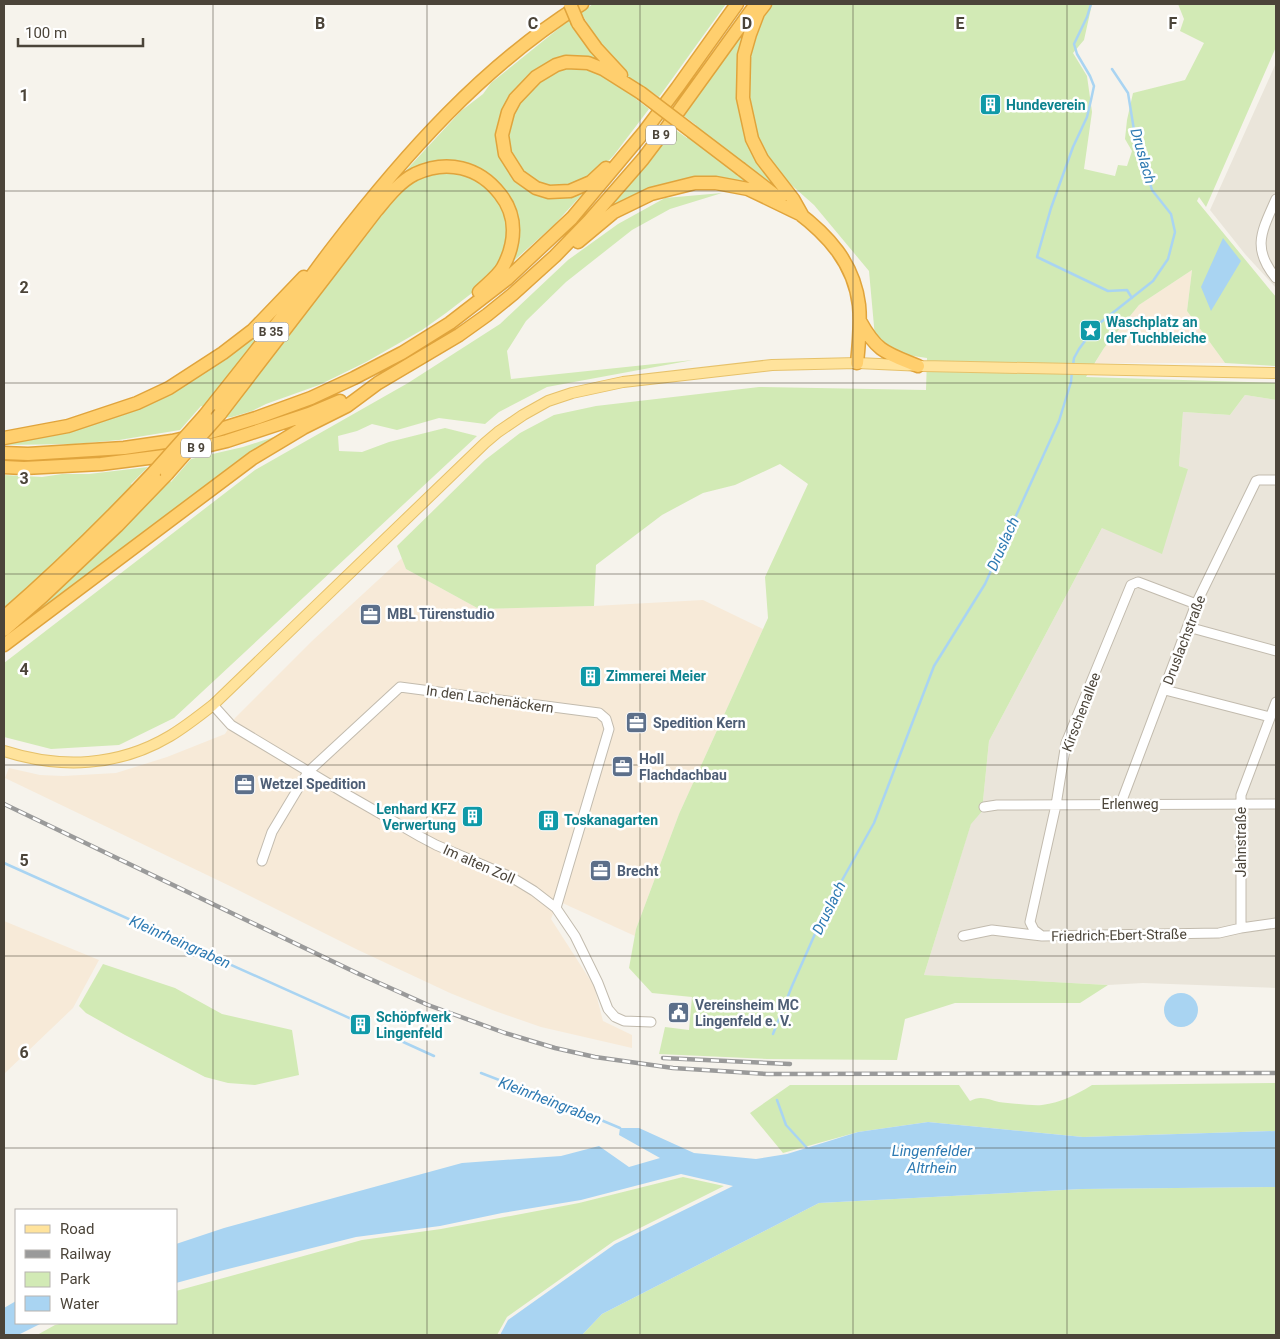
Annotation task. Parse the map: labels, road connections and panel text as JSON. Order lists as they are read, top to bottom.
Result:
{
  "streets": {
    "highway": ["B 9", "B 35"],
    "street": [
      "Druslachstraße",
      "In den Lachenäckern",
      "Kirschenallee",
      "Erlenweg",
      "Jahnstraße",
      "Im alten Zoll",
      "Friedrich-Ebert-Straße"
    ]
  },
  "crossings": [
    ["Druslachstraße", "Kirschenallee"],
    ["Druslachstraße", "Erlenweg"],
    ["In den Lachenäckern", "Im alten Zoll"],
    ["Kirschenallee", "Erlenweg"],
    ["Kirschenallee", "Friedrich-Ebert-Straße"],
    ["Erlenweg", "Jahnstraße"],
    ["Jahnstraße", "Friedrich-Ebert-Straße"]
  ],
  "water": ["Druslach", "Kleinrheingraben", "Lingenfelder Altrhein"],
  "places": {
    "building": [
      "Hundeverein",
      "Zimmerei Meier",
      "Lenhard KFZ Verwertung",
      "Toskanagarten",
      "Schöpfwerk Lingenfeld"
    ],
    "place": ["Waschplatz an der Tuchbleiche"],
    "office": [
      "MBL Türenstudio",
      "Spedition Kern",
      "Holl Flachdachbau",
      "Wetzel Spedition",
      "Brecht"
    ],
    "public building": ["Vereinsheim MC Lingenfeld e. V."]
  },
  "legend": [
    "Road",
    "Railway",
    "Park",
    "Water"
  ],
  "scale_bar": "100 m",
  "grid": {
    "columns": [
      "B",
      "C",
      "D",
      "E",
      "F"
    ],
    "rows": [
      "1",
      "2",
      "3",
      "4",
      "5",
      "6"
    ]
  }
}
